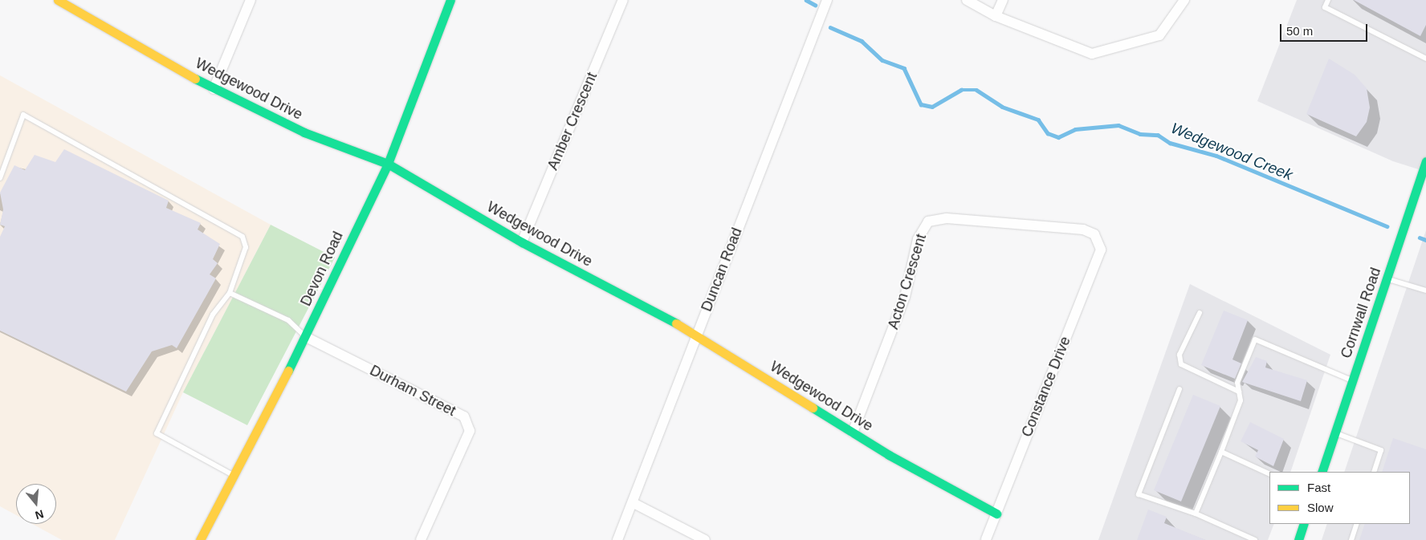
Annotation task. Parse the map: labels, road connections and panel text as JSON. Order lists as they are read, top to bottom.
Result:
{
  "streets": {
    "street": [
      "Wedgewood Drive",
      "Amber Crescent",
      "Devon Road",
      "Duncan Road",
      "Acton Crescent",
      "Cornwall Road",
      "Constance Drive",
      "Durham Street"
    ]
  },
  "crossings": [
    ["Wedgewood Drive", "Amber Crescent"],
    ["Wedgewood Drive", "Devon Road"],
    ["Wedgewood Drive", "Duncan Road"],
    ["Wedgewood Drive", "Acton Crescent"],
    ["Wedgewood Drive", "Constance Drive"],
    ["Devon Road", "Durham Street"],
    ["Acton Crescent", "Constance Drive"]
  ],
  "water": ["Wedgewood Creek"],
  "legend": ["Fast", "Slow"],
  "scale_bar": "50 m",
  "north": "bottom"
}
